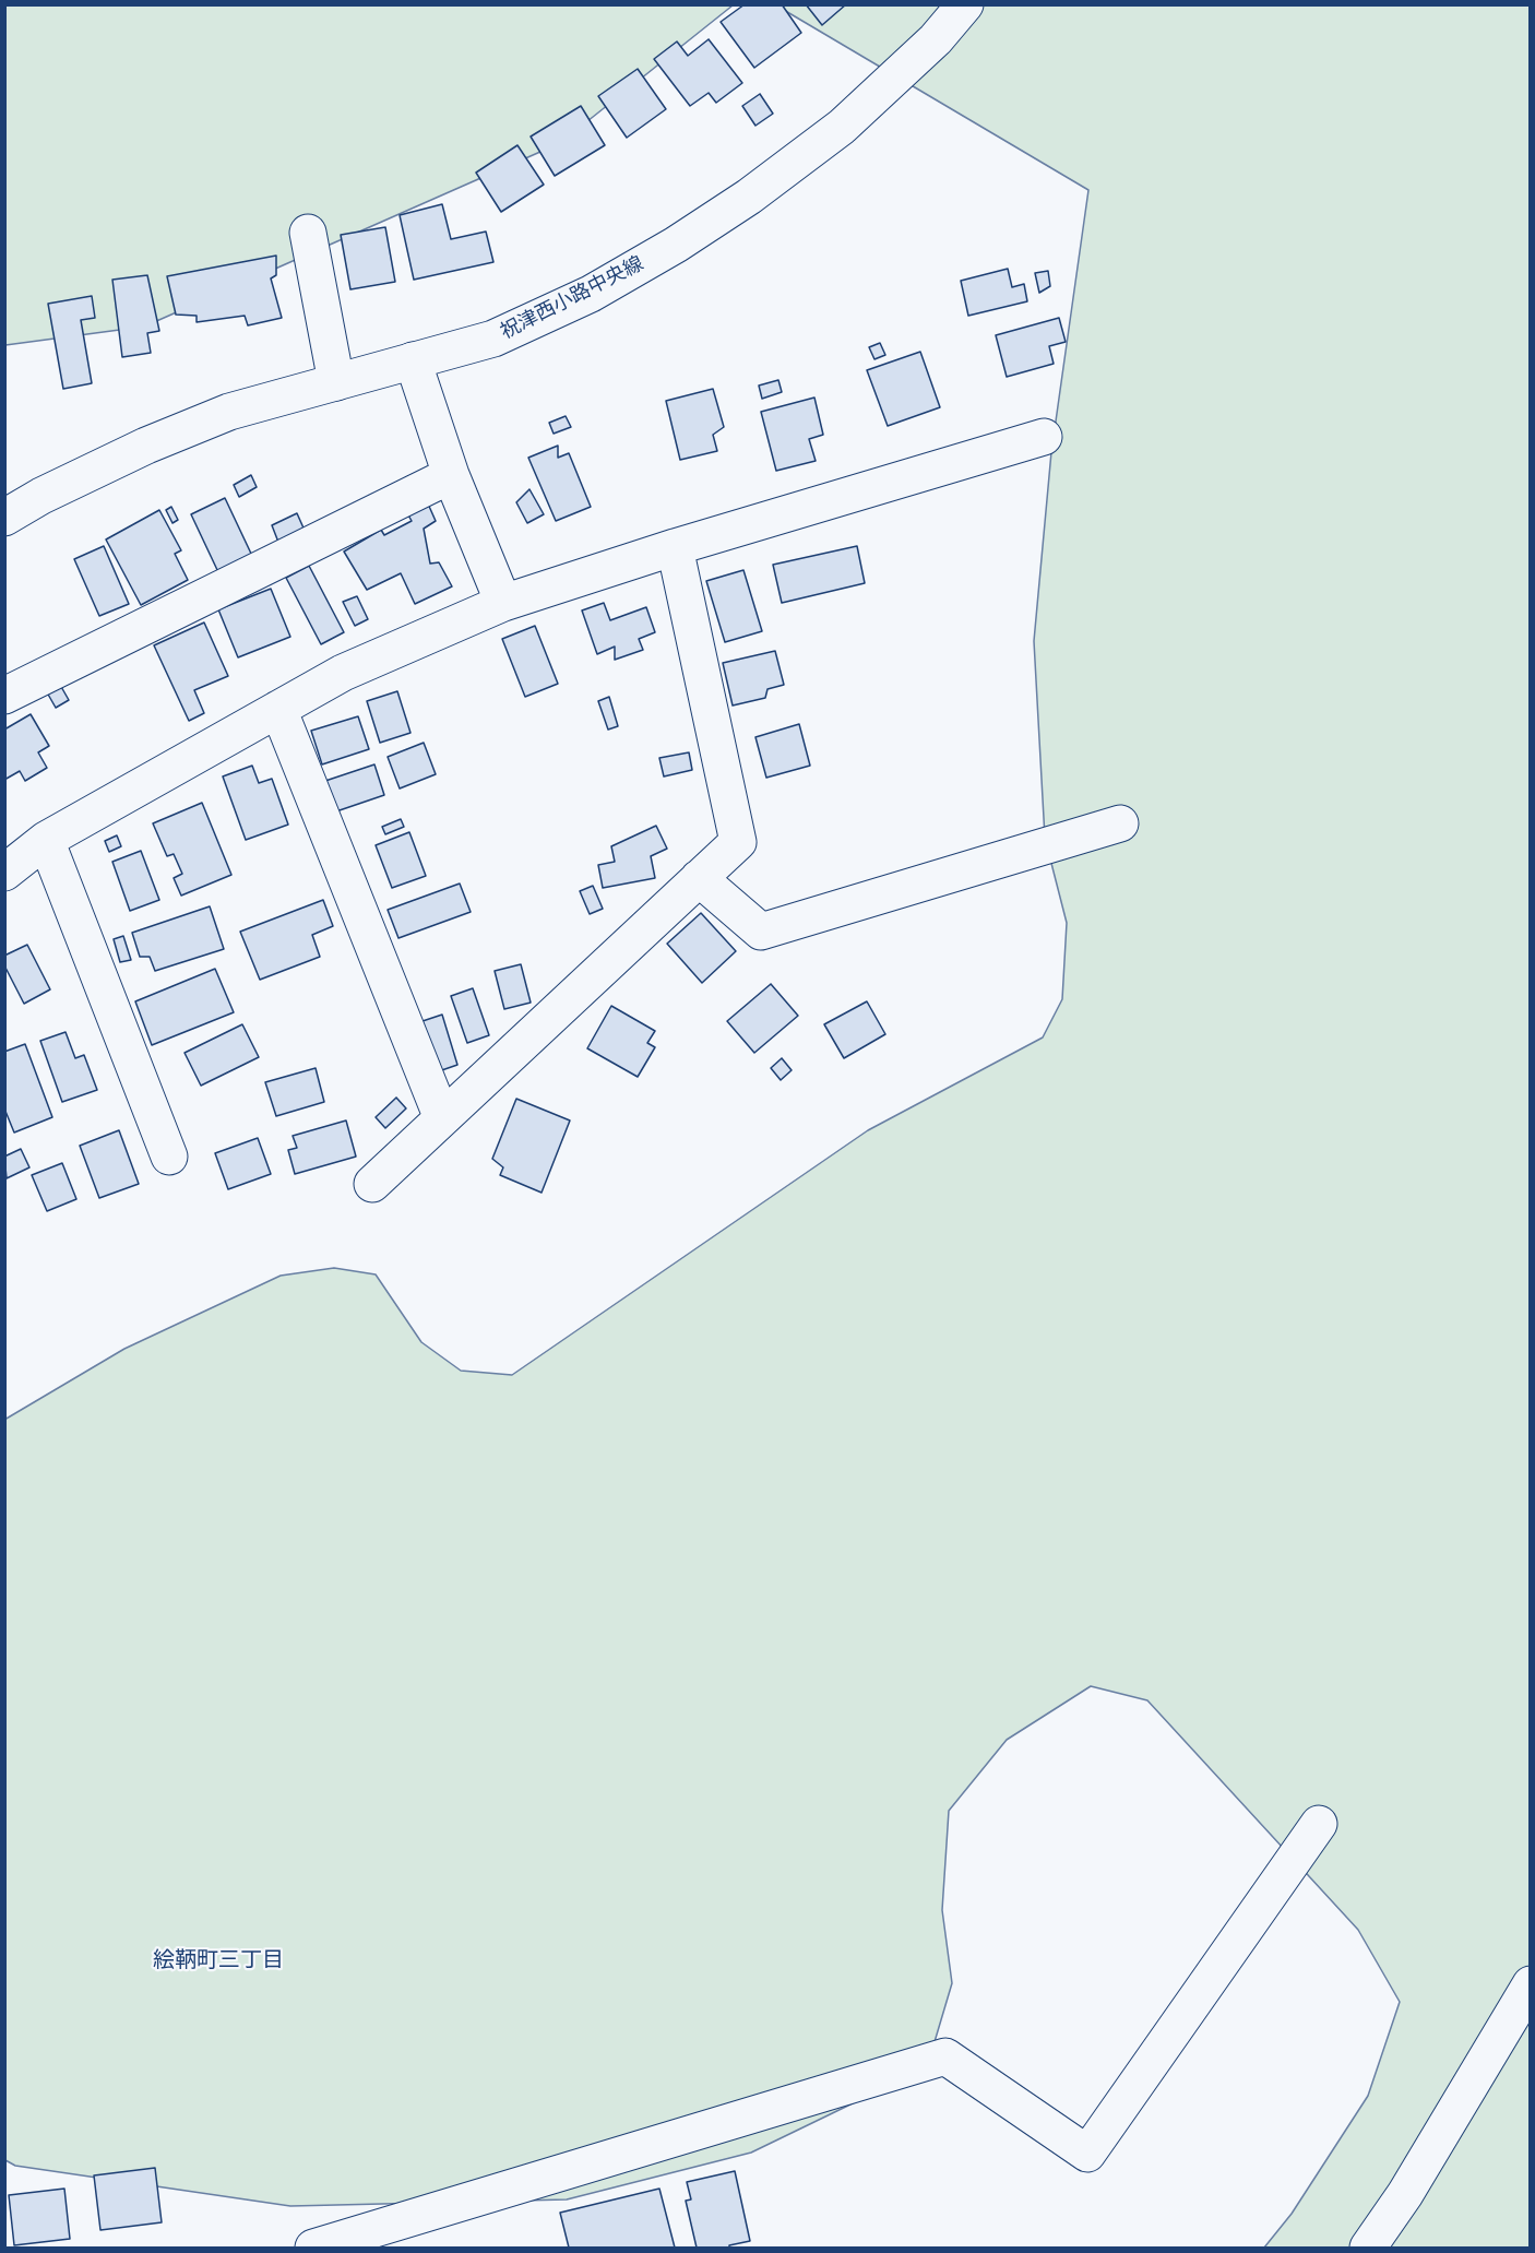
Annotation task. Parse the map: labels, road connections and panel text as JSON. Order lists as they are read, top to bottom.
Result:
{
  "streets": {
    "street": ["祝津西小路中央線"]
  },
  "districts": ["絵鞆町三丁目"]
}
